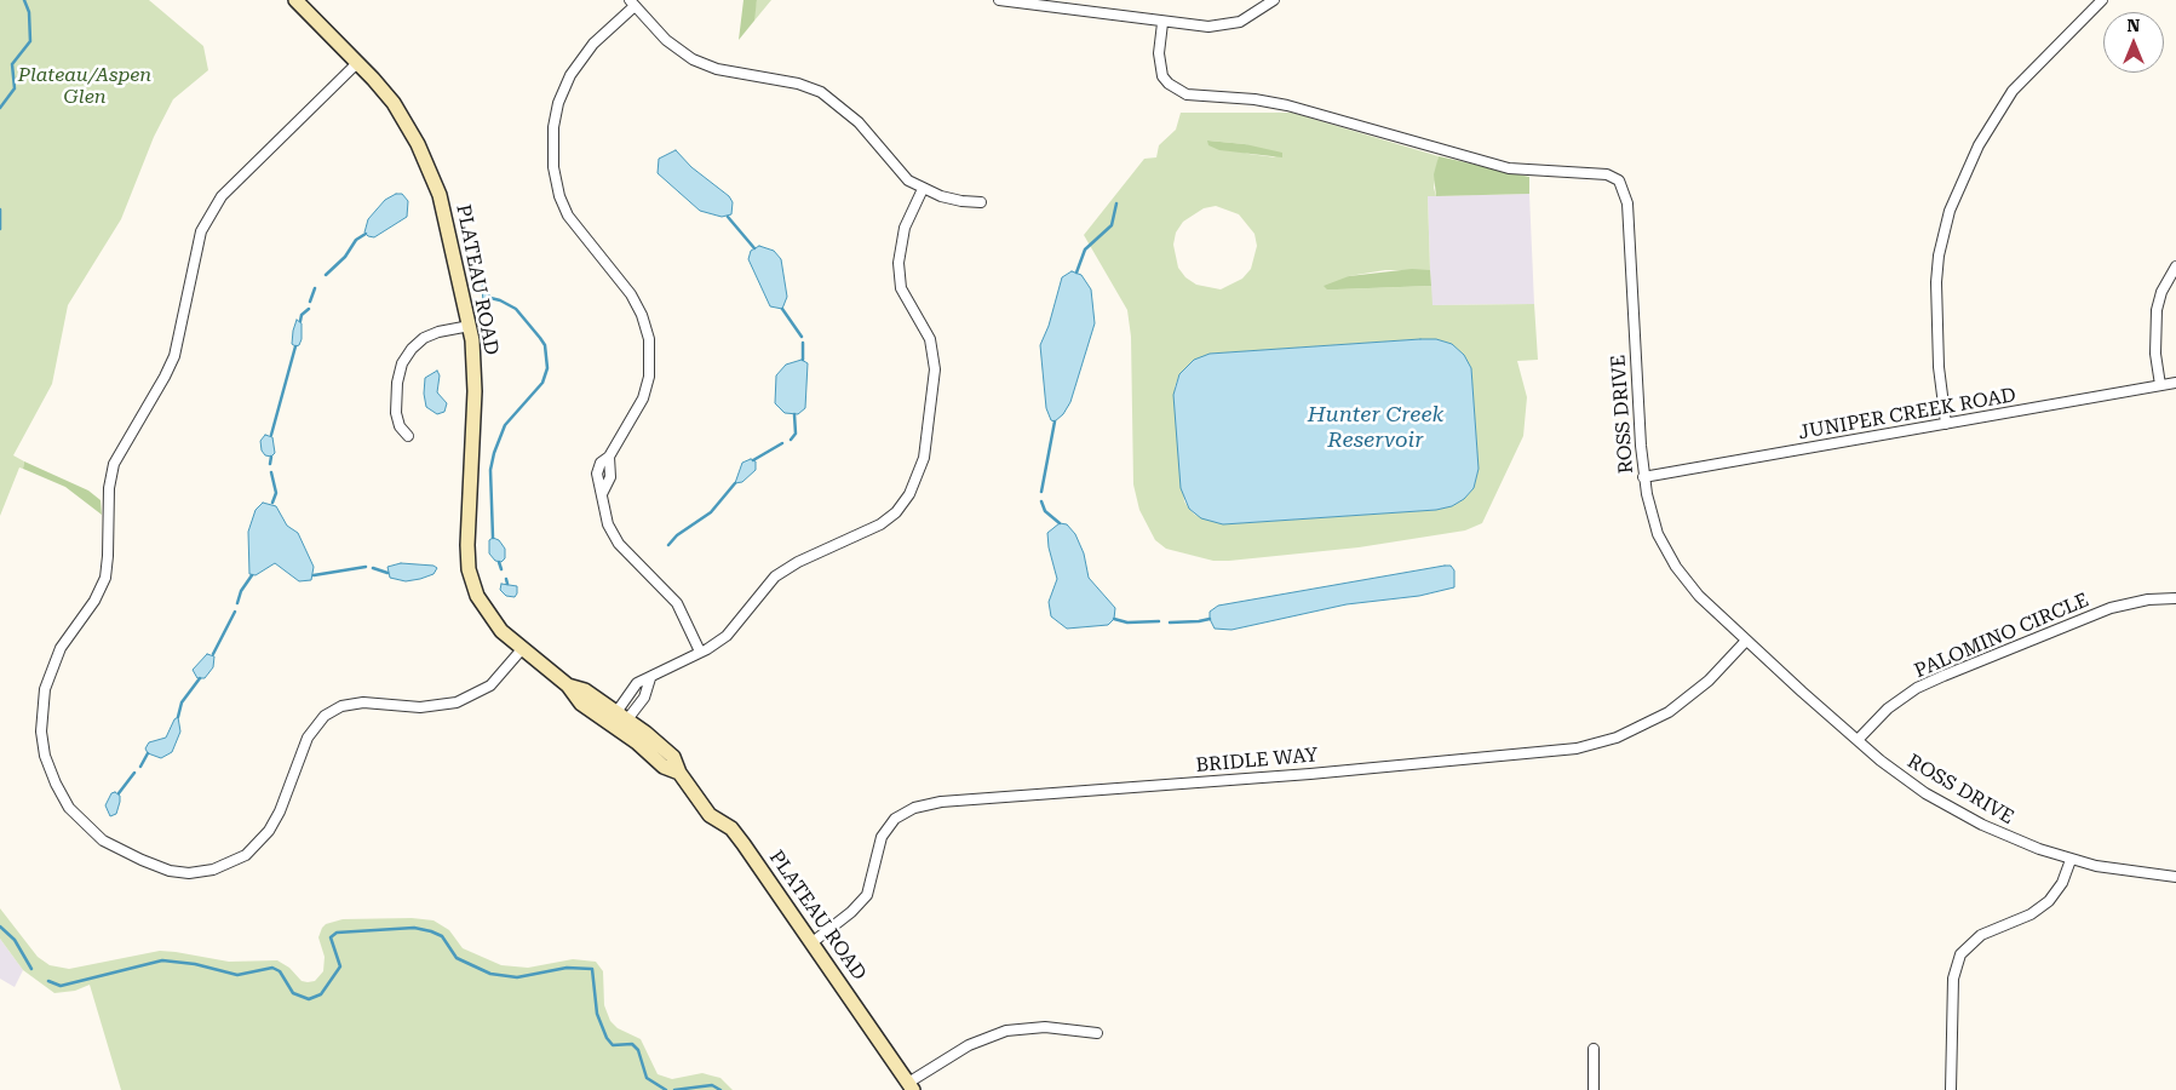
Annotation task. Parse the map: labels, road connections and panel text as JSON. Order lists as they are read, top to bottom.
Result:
{
  "streets": {
    "street": [
      "PLATEAU ROAD",
      "ROSS DRIVE",
      "JUNIPER CREEK ROAD",
      "PALOMINO CIRCLE",
      "BRIDLE WAY"
    ]
  },
  "crossings": [
    ["PLATEAU ROAD", "BRIDLE WAY"],
    ["ROSS DRIVE", "JUNIPER CREEK ROAD"],
    ["ROSS DRIVE", "PALOMINO CIRCLE"],
    ["ROSS DRIVE", "BRIDLE WAY"]
  ],
  "water": ["Hunter Creek Reservoir"],
  "parks": ["Plateau/Aspen Glen"],
  "north": "top"
}
